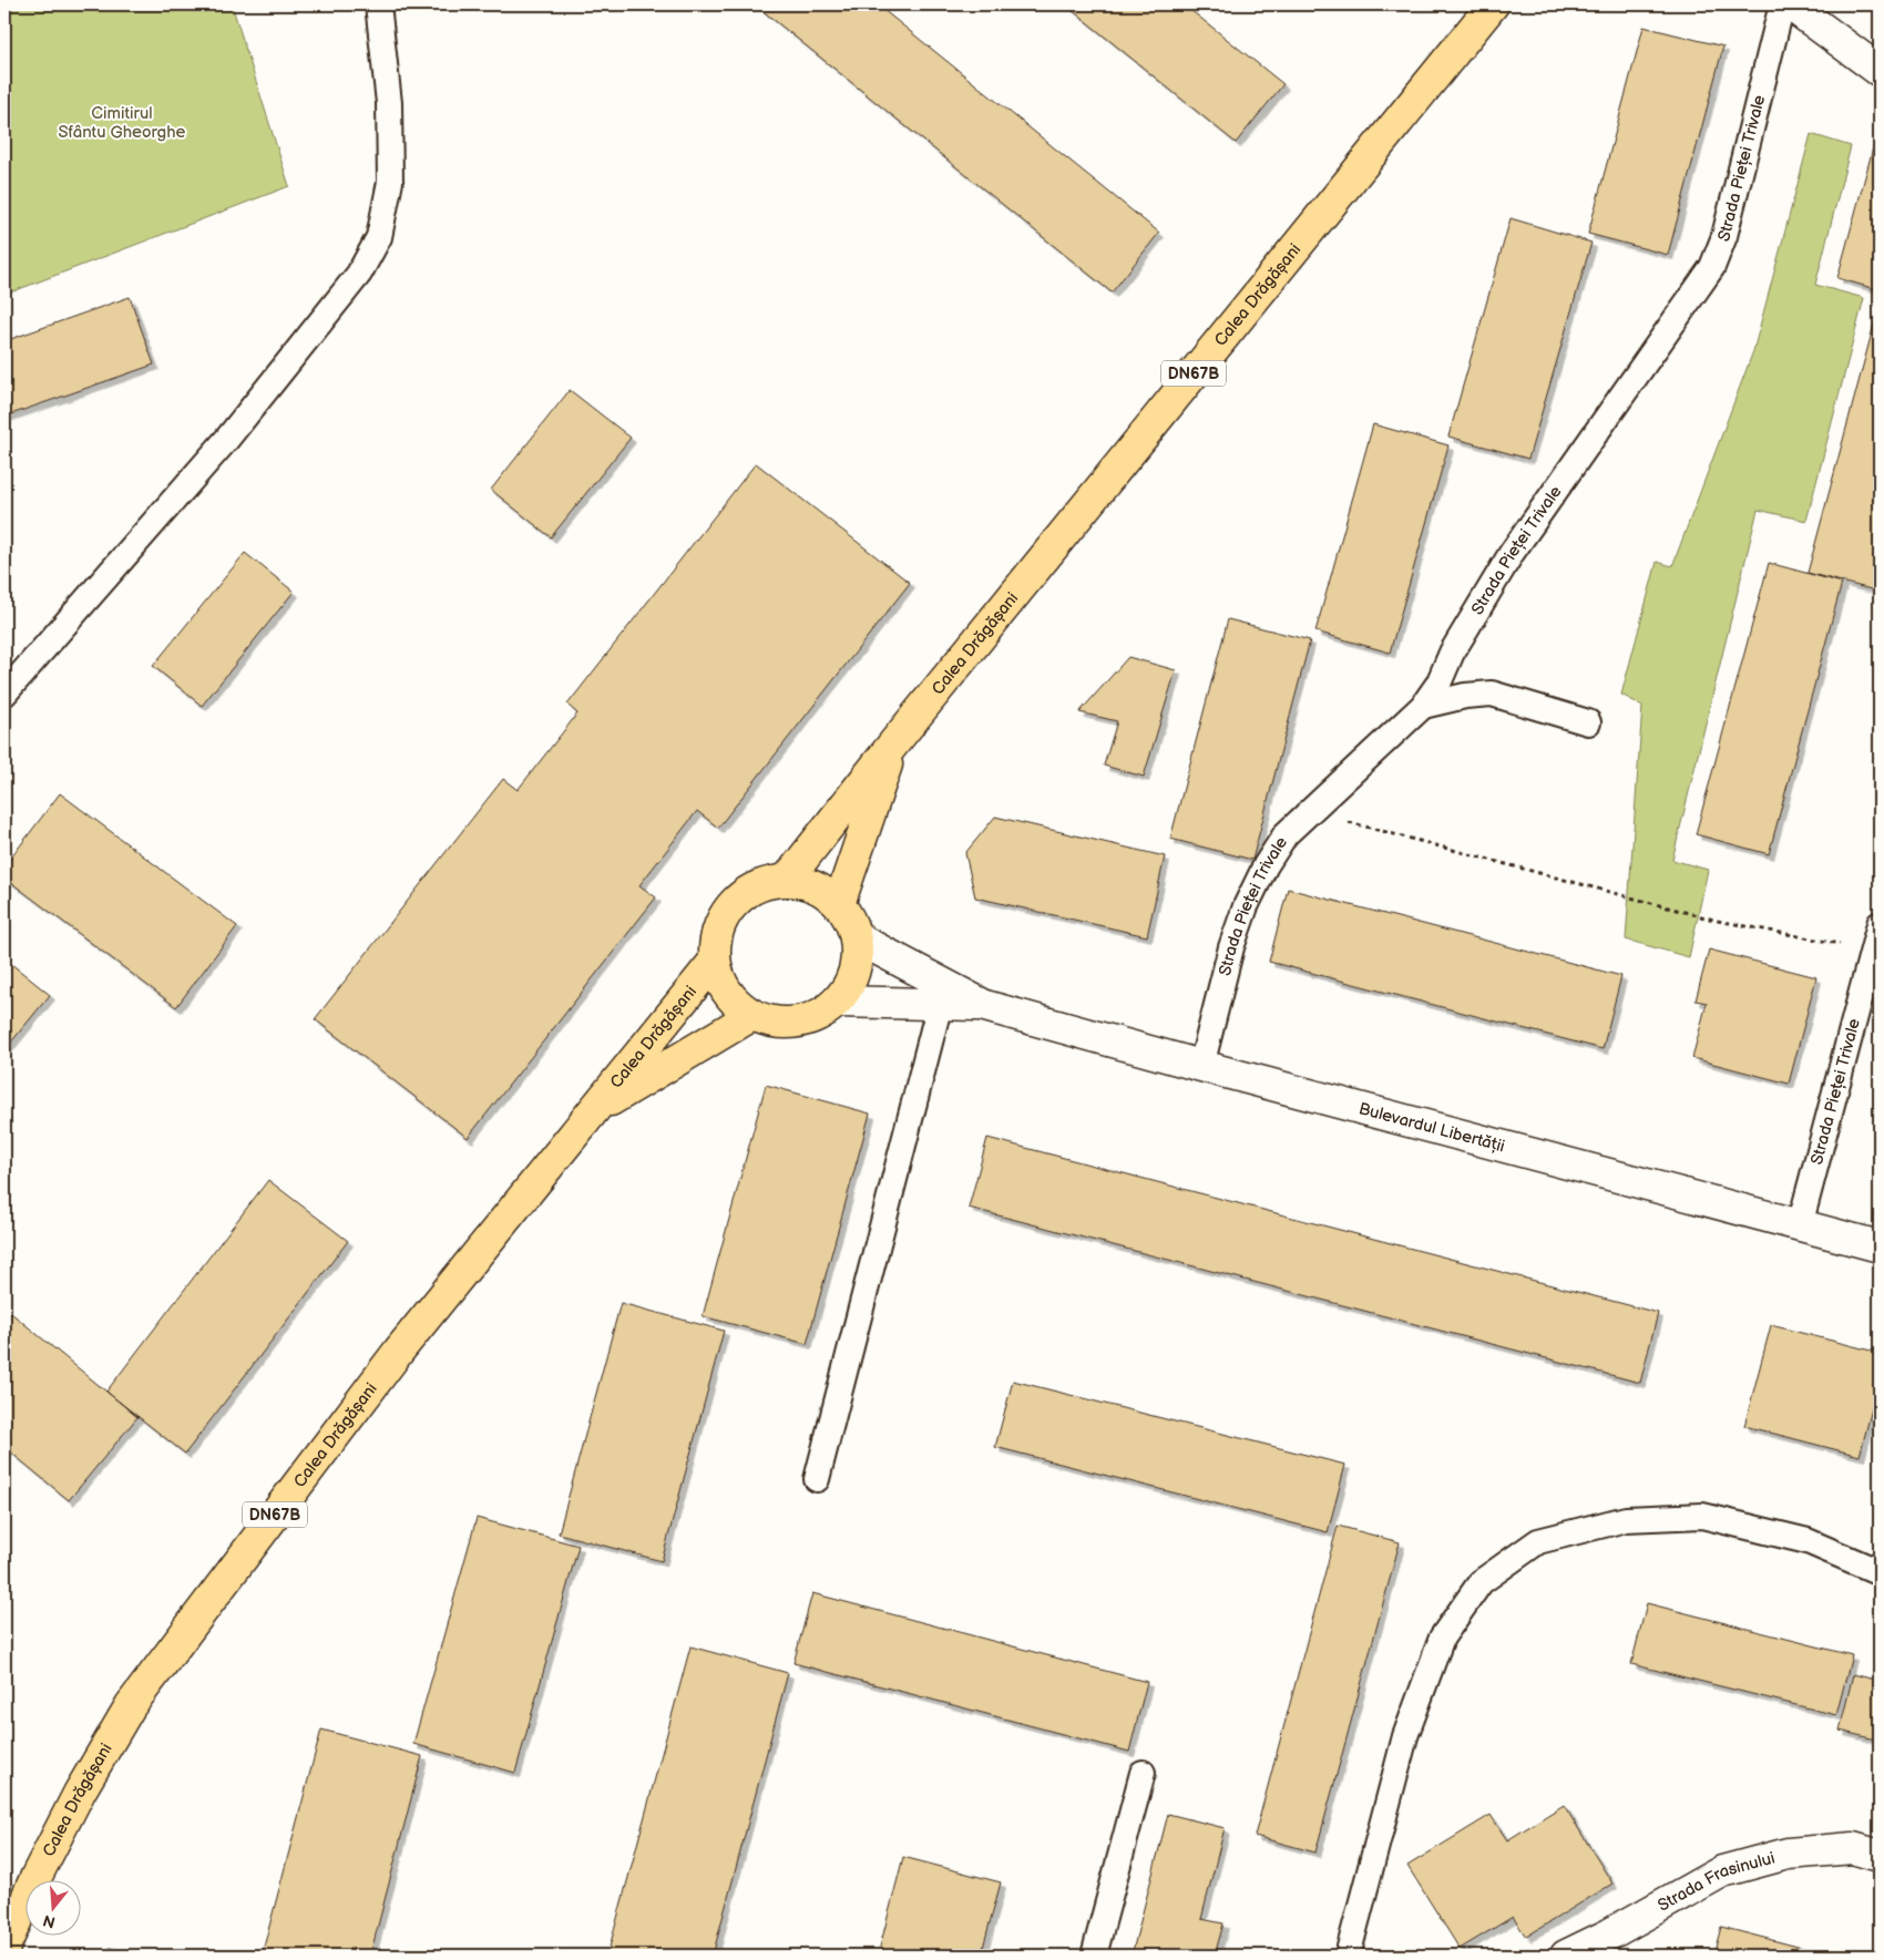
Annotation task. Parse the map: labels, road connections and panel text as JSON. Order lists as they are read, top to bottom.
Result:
{
  "streets": {
    "main road": [
      "Calea Drăgășani",
      "DN67B",
      "Bulevardul Libertății",
      "Strada Frasinului"
    ],
    "lane": ["Strada Pieței Trivale"]
  },
  "crossings": [
    ["Strada Pieței Trivale", "Bulevardul Libertății"],
    ["Calea Drăgășani", "Bulevardul Libertății"]
  ],
  "parks": ["Cimitirul Sfântu Gheorghe"],
  "north": "bottom"
}
